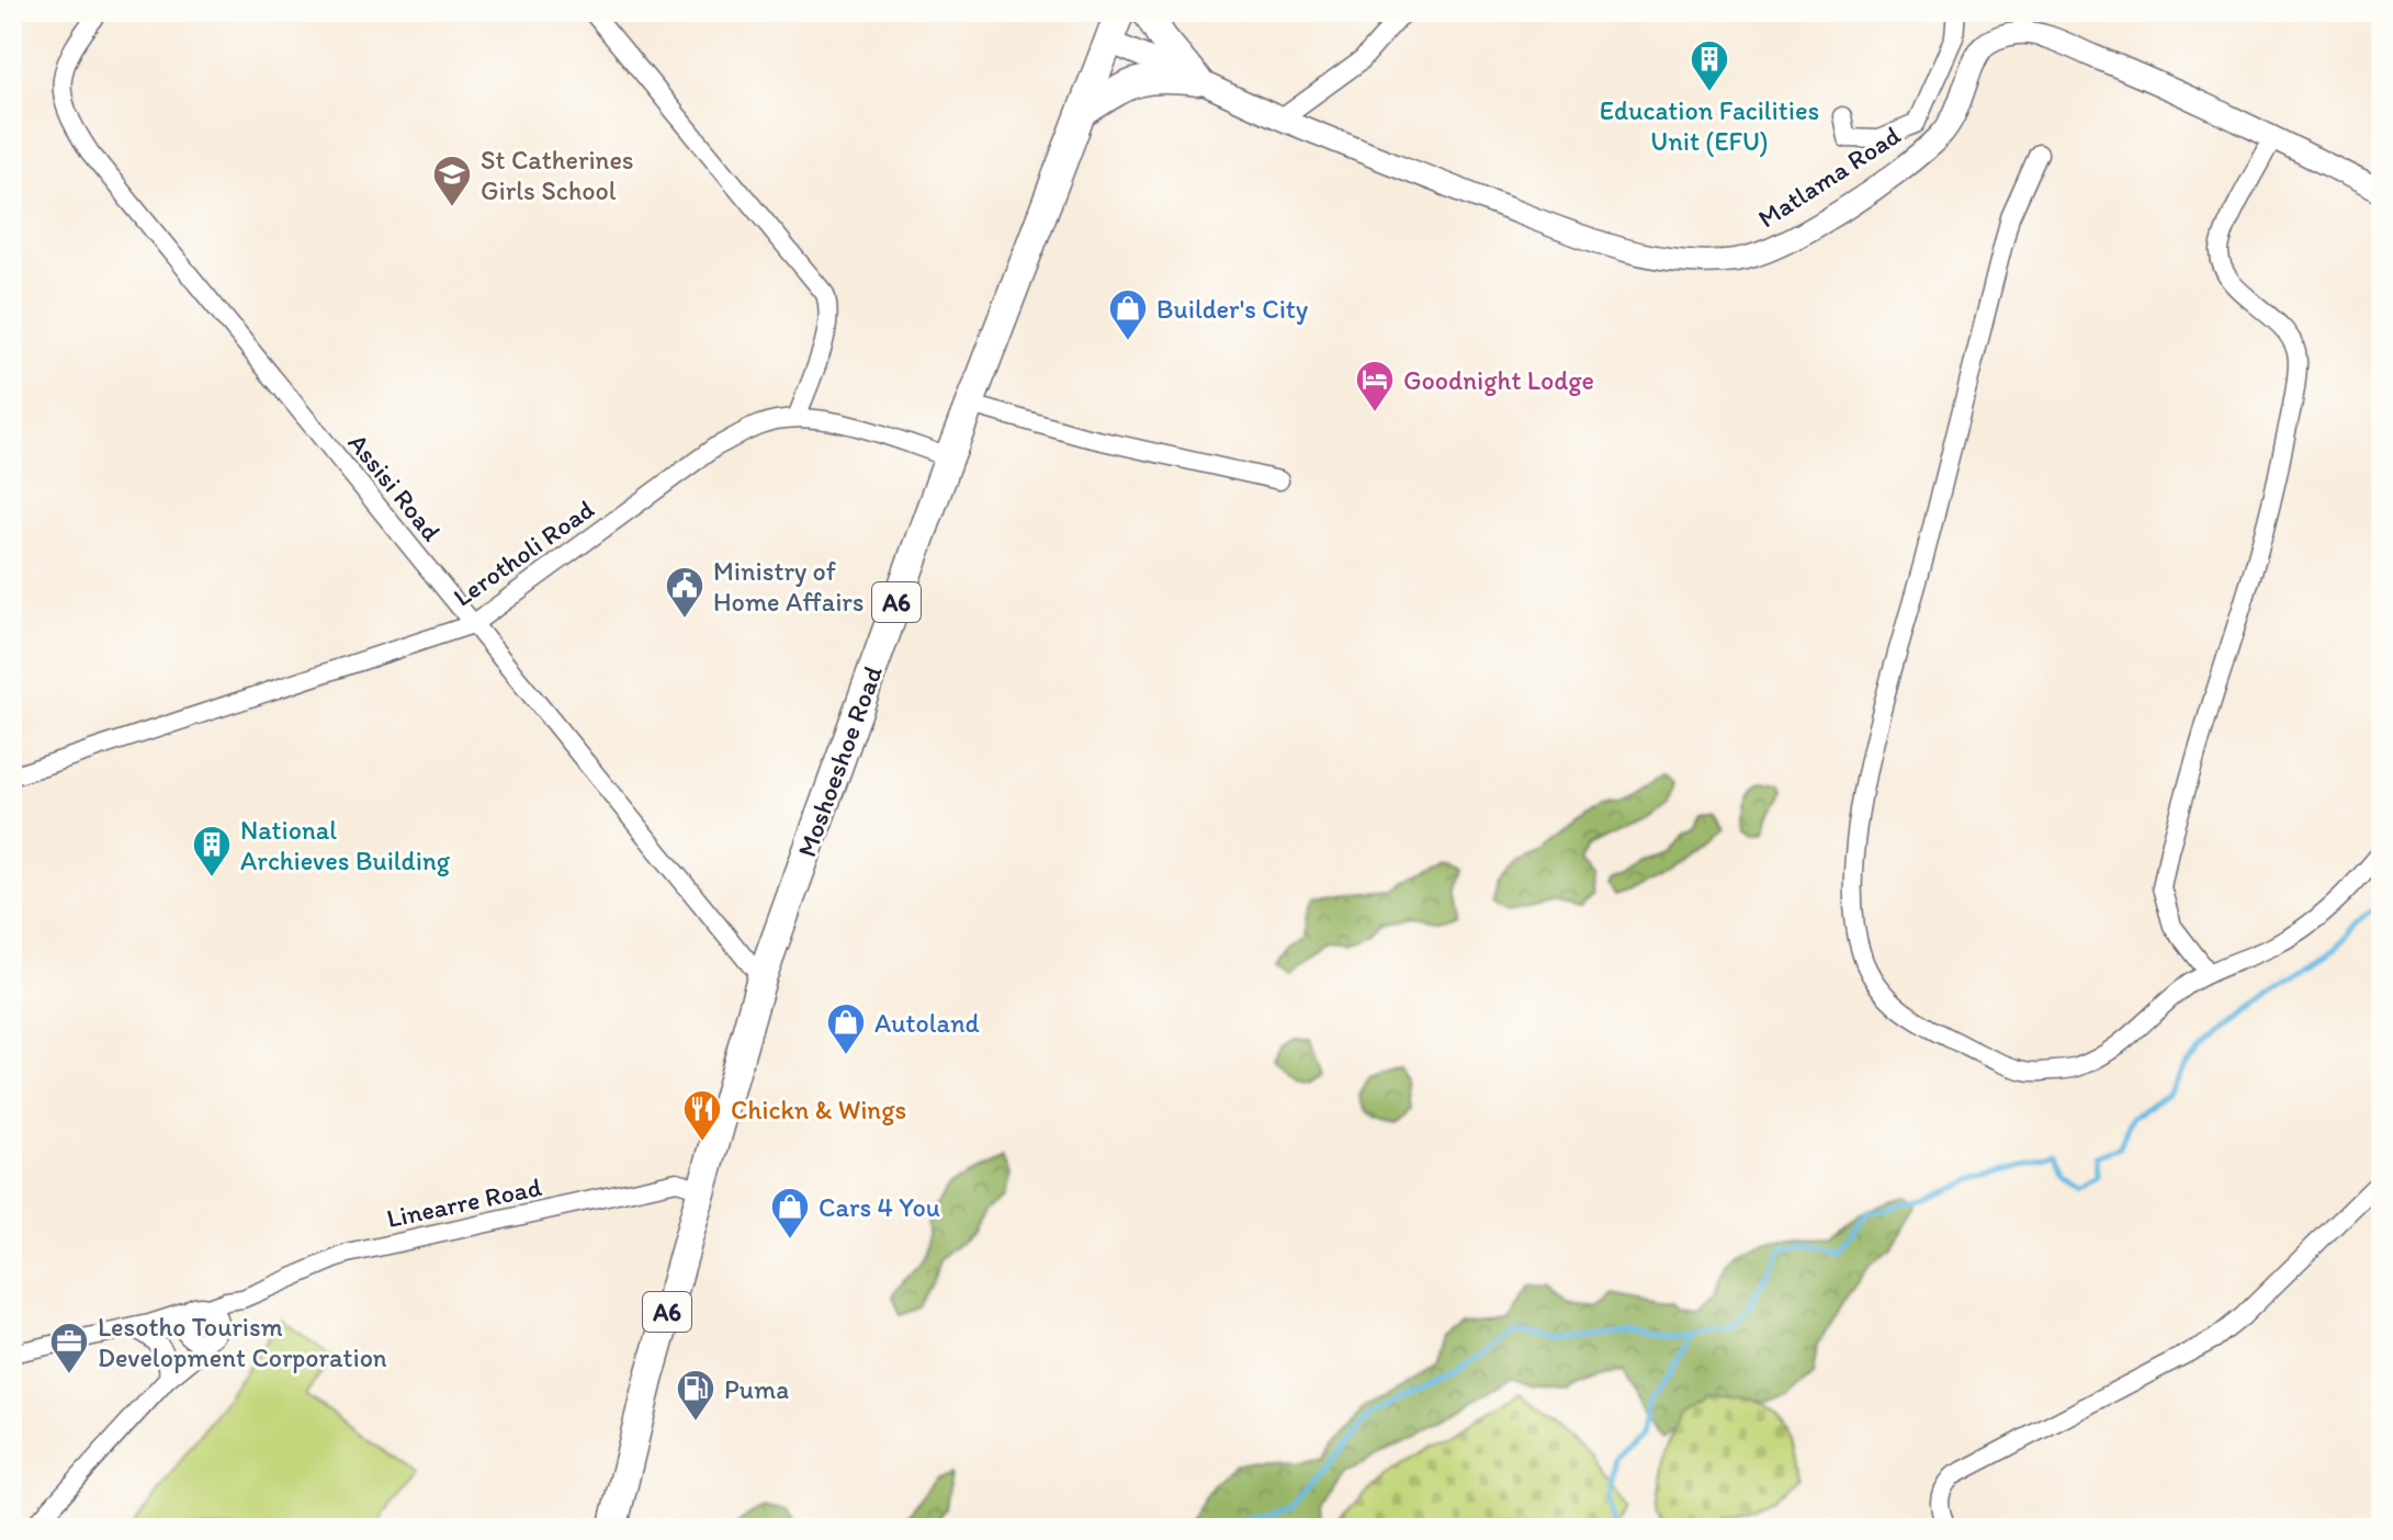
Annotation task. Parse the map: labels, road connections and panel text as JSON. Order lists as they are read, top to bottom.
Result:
{
  "streets": {
    "main road": ["A6", "Moshoeshoe Road"],
    "street": [
      "Matlama Road",
      "Assisi Road",
      "Lerotholi Road",
      "Linearre Road"
    ]
  },
  "crossings": [
    ["Matlama Road", "Moshoeshoe Road"],
    ["Assisi Road", "Lerotholi Road"],
    ["Assisi Road", "Moshoeshoe Road"],
    ["Lerotholi Road", "Moshoeshoe Road"],
    ["Moshoeshoe Road", "Linearre Road"]
  ],
  "places": {
    "building": ["Education Facilities Unit (EFU)", "National Archieves Building"],
    "school or university": ["St Catherines Girls School"],
    "shop": ["Builder's City", "Autoland", "Cars 4 You"],
    "hotel": ["Goodnight Lodge"],
    "public building": ["Ministry of Home Affairs"],
    "restaurant": ["Chickn & Wings"],
    "office": ["Lesotho Tourism Development Corporation"],
    "fuel station": ["Puma"]
  }
}
